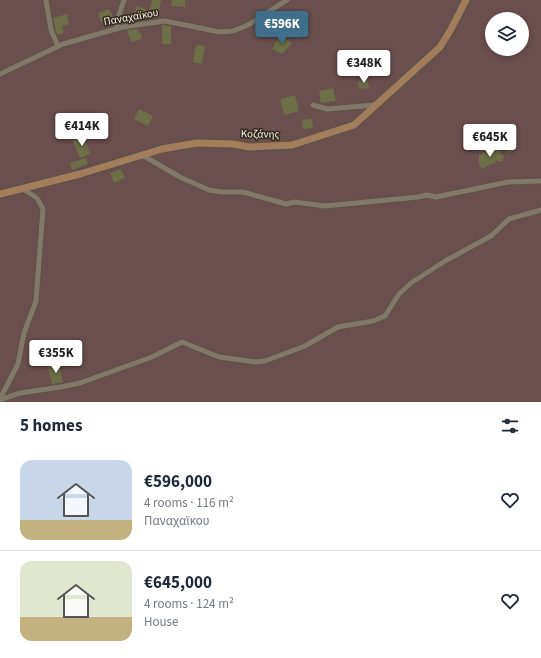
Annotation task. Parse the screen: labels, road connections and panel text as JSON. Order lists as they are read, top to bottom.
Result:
{
  "streets": {
    "street": ["Παναχαϊκου", "Κοζάνης"]
  },
  "page": {
    "price": [
      "€596K",
      "€348K",
      "€414K",
      "€645K",
      "€355K"
    ],
    "heading": "5 homes",
    "list": [
      {
        "name": "€596,000",
        "note": "4 rooms · 116 m² · Παναχαϊκου"
      },
      {
        "name": "€645,000",
        "note": "4 rooms · 124 m² · House"
      }
    ]
  }
}
